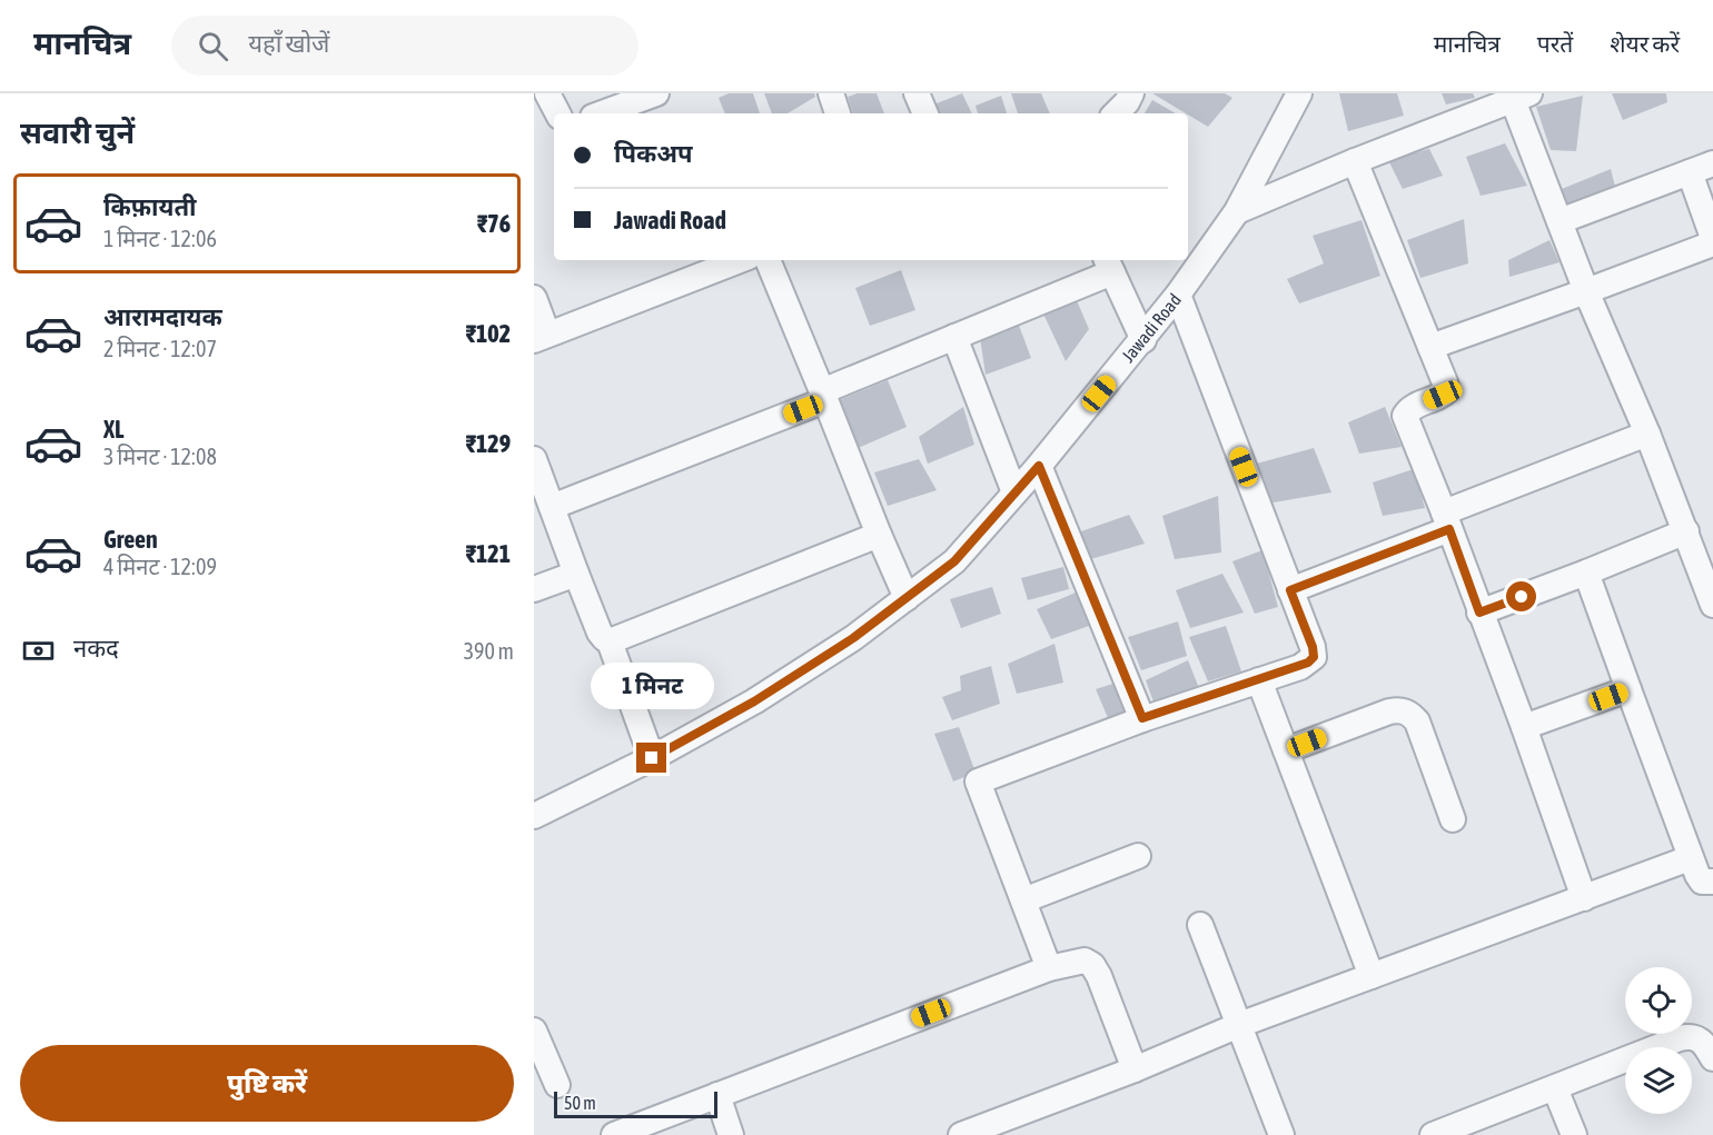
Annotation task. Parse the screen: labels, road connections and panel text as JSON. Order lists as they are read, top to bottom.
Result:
{
  "streets": {
    "street": ["Jawadi Road"]
  },
  "scale_bar": "50 m",
  "page": {
    "header": "मानचित्र",
    "search": "यहाँ खोजें",
    "nav": ["मानचित्र", "परतें", "शेयर करें"],
    "heading": "सवारी चुनें",
    "banner": ["पिकअप", "Jawadi Road"],
    "list": [
      {
        "name": "किफ़ायती",
        "note": "1 मिनट · 12:06",
        "value": "₹76"
      },
      {
        "name": "आरामदायक",
        "note": "2 मिनट · 12:07",
        "value": "₹102"
      },
      {
        "name": "XL",
        "note": "3 मिनट · 12:08",
        "value": "₹129"
      },
      {
        "name": "Green",
        "note": "4 मिनट · 12:09",
        "value": "₹121"
      }
    ],
    "pay": ["नकद", "390 m"],
    "bubble": "1 मिनट",
    "buttons": "पुष्टि करें",
    "scale": "50 m"
  }
}
